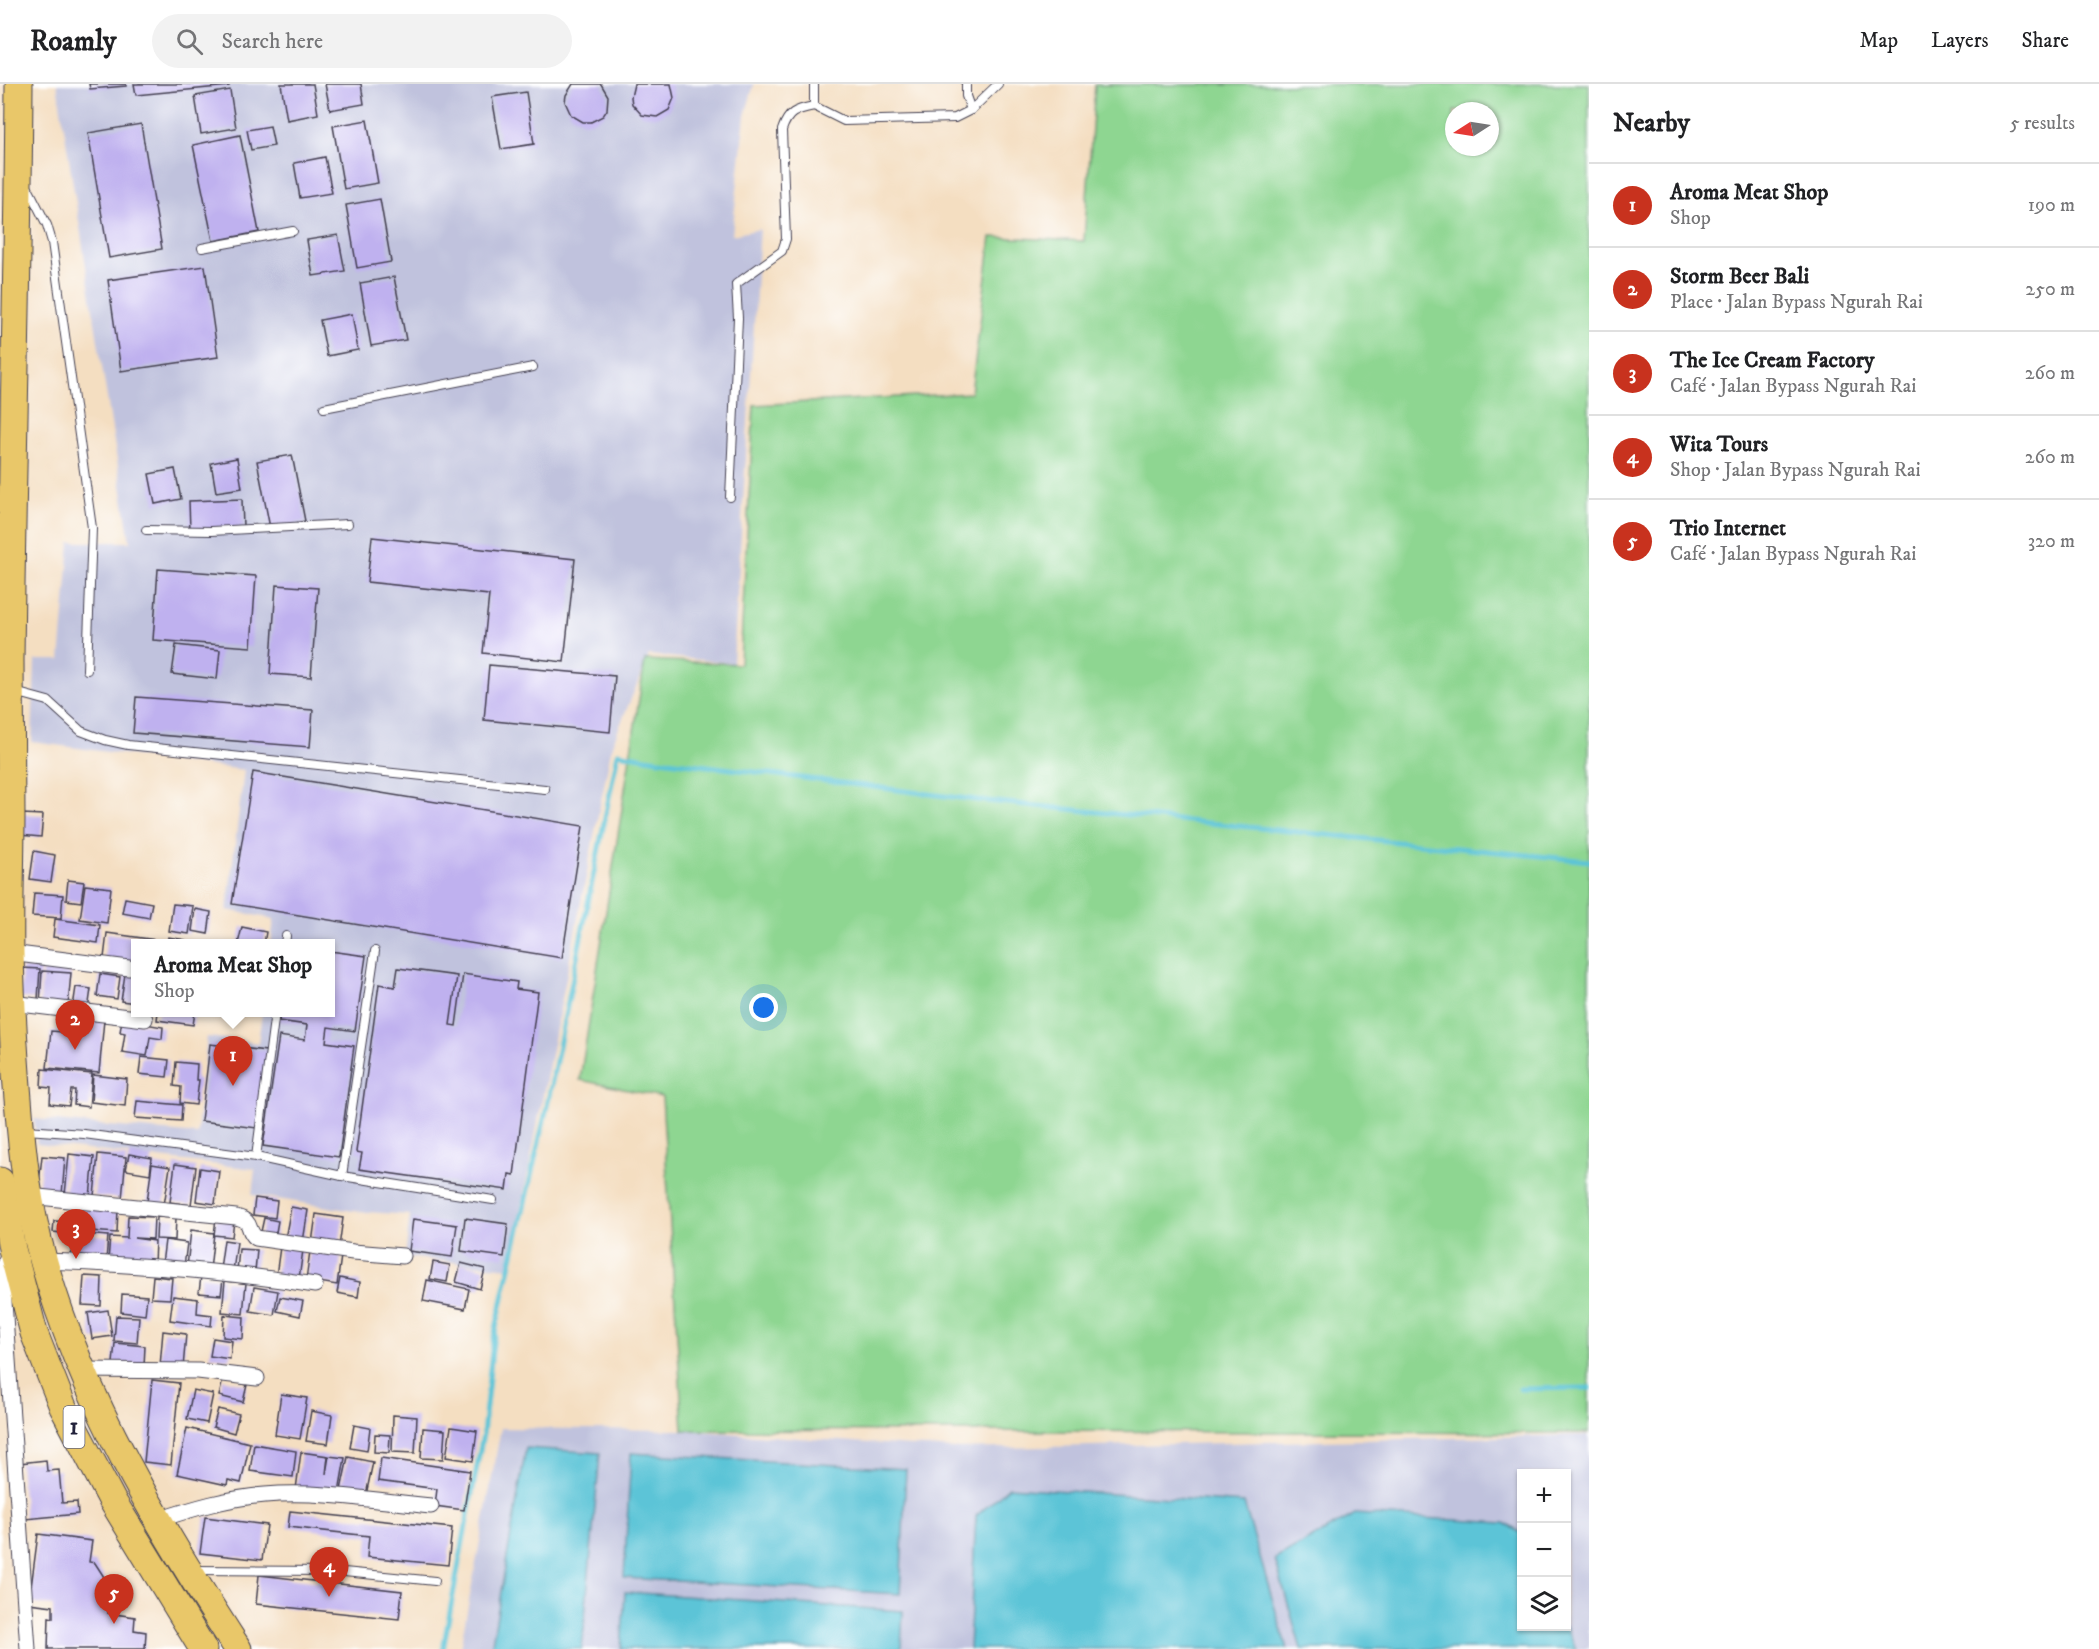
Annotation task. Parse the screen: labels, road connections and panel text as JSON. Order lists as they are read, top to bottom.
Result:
{
  "streets": {
    "highway": ["1"]
  },
  "north": "left",
  "page": {
    "header": "Roamly",
    "search": "Search here",
    "nav": ["Map", "Layers", "Share"],
    "heading": ["Nearby", "5 results"],
    "list": [
      {
        "mark": "1",
        "name": "Aroma Meat Shop",
        "note": "Shop",
        "value": "190 m"
      },
      {
        "mark": "2",
        "name": "Storm Beer Bali",
        "note": "Place · Jalan Bypass Ngurah Rai",
        "value": "250 m"
      },
      {
        "mark": "3",
        "name": "The Ice Cream Factory",
        "note": "Café · Jalan Bypass Ngurah Rai",
        "value": "260 m"
      },
      {
        "mark": "4",
        "name": "Wita Tours",
        "note": "Shop · Jalan Bypass Ngurah Rai",
        "value": "260 m"
      },
      {
        "mark": "5",
        "name": "Trio Internet",
        "note": "Café · Jalan Bypass Ngurah Rai",
        "value": "320 m"
      }
    ],
    "popup": ["Aroma Meat Shop", "Shop"],
    "pins": [
      "2",
      "1",
      "3",
      "4",
      "5"
    ],
    "map_buttons": ["+", "−"]
  }
}
